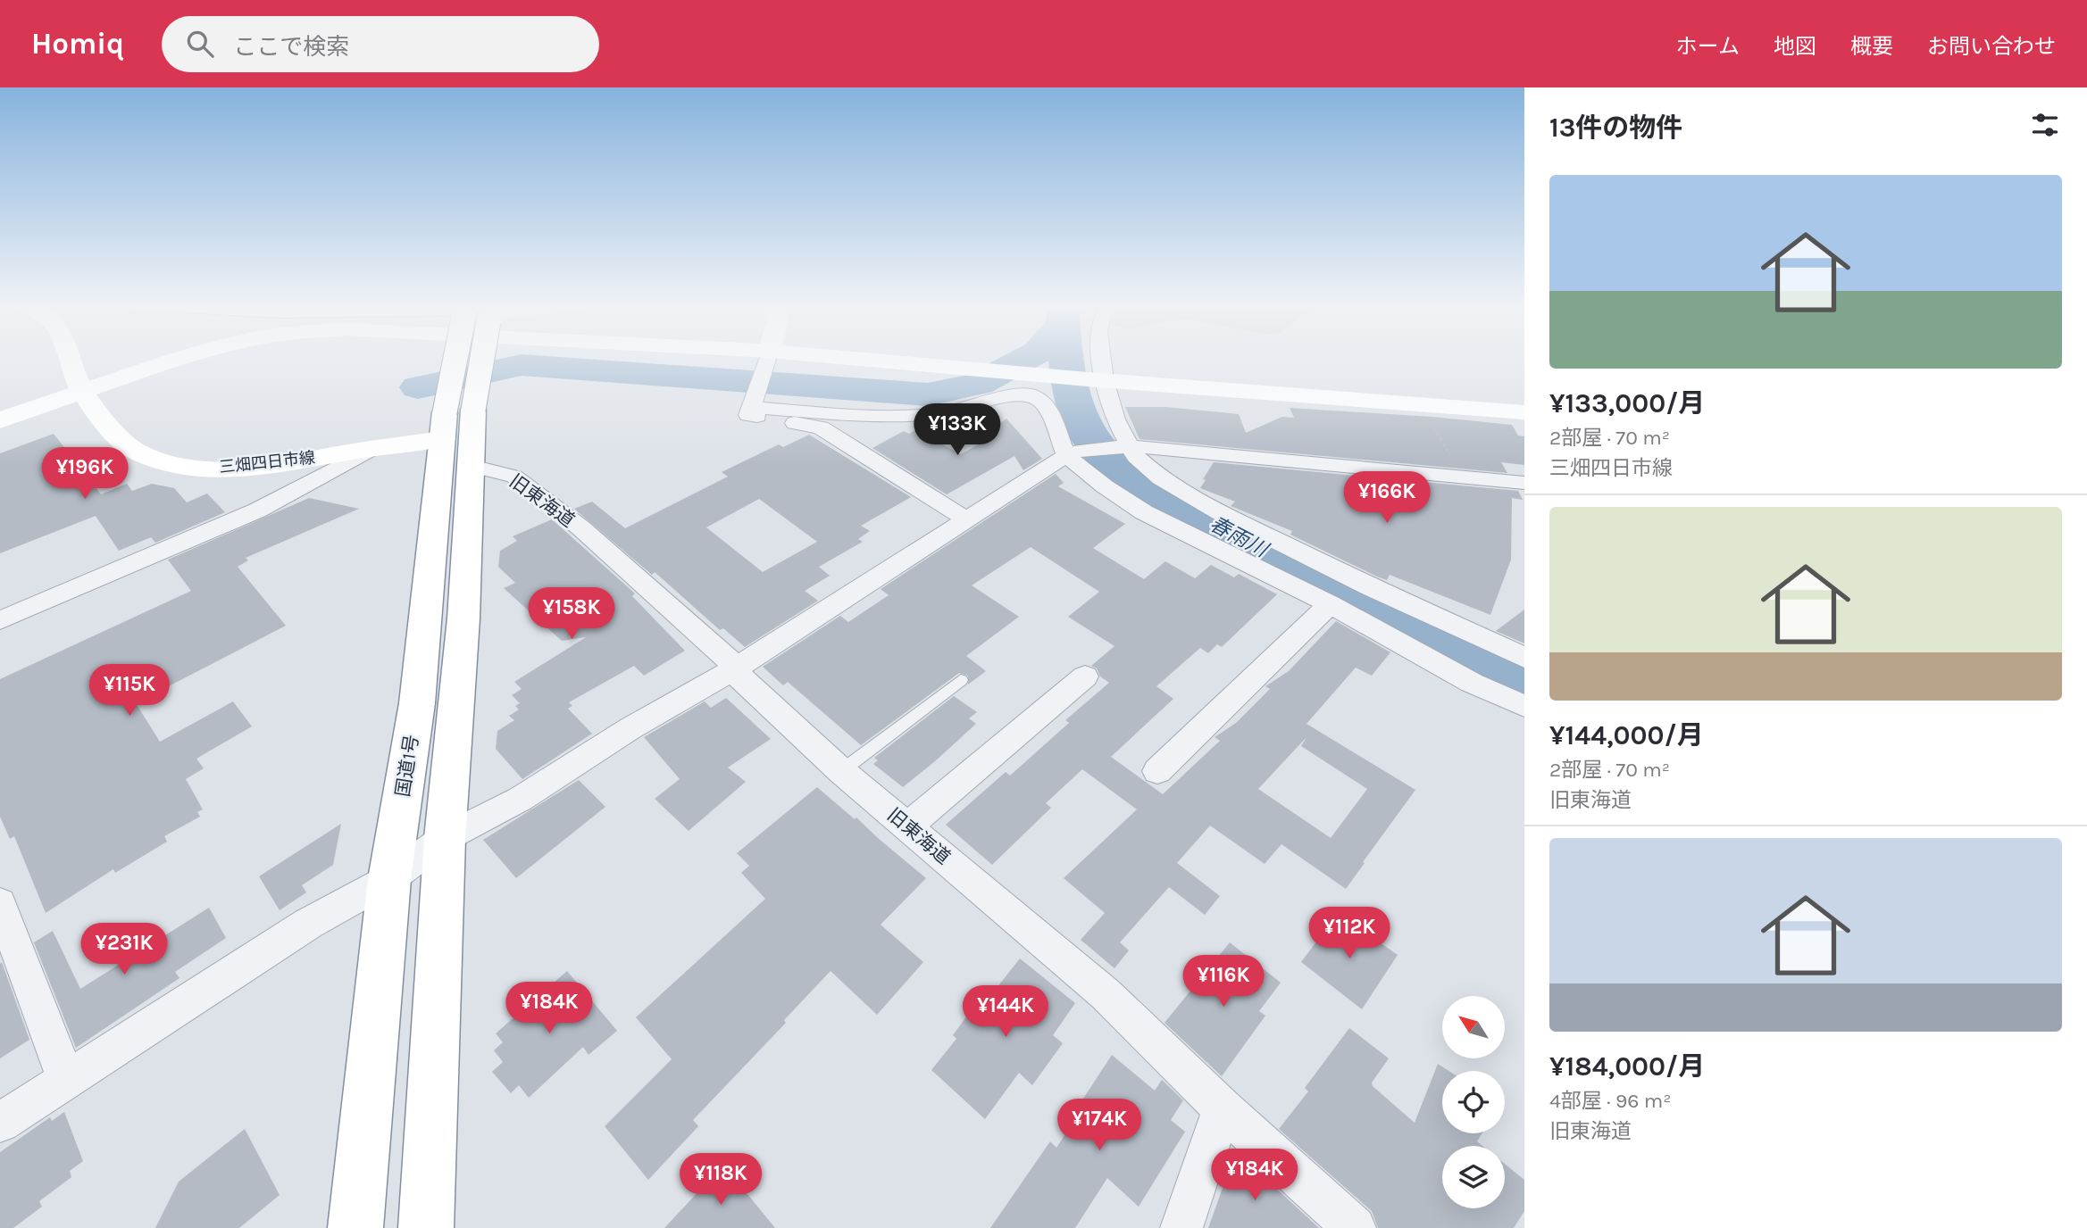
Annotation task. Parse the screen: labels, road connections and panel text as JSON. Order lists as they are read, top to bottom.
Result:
{
  "streets": {
    "main road": ["三畑四日市線", "国道1号"],
    "street": ["旧東海道"]
  },
  "crossings": [
    ["三畑四日市線", "国道1号"],
    ["旧東海道", "国道1号"]
  ],
  "water": ["春雨川"],
  "north": "top left",
  "page": {
    "header": "Homiq",
    "search": "ここで検索",
    "nav": [
      "ホーム",
      "地図",
      "概要",
      "お問い合わせ"
    ],
    "heading": "13件の物件",
    "list": [
      {
        "name": "¥133,000/月",
        "note": "2部屋 · 70 m² · 三畑四日市線"
      },
      {
        "name": "¥144,000/月",
        "note": "2部屋 · 70 m² · 旧東海道"
      },
      {
        "name": "¥184,000/月",
        "note": "4部屋 · 96 m² · 旧東海道"
      }
    ],
    "price": [
      "¥133K",
      "¥196K",
      "¥166K",
      "¥158K",
      "¥115K",
      "¥112K",
      "¥231K",
      "¥116K",
      "¥184K",
      "¥144K",
      "¥174K",
      "¥184K",
      "¥118K"
    ]
  }
}
